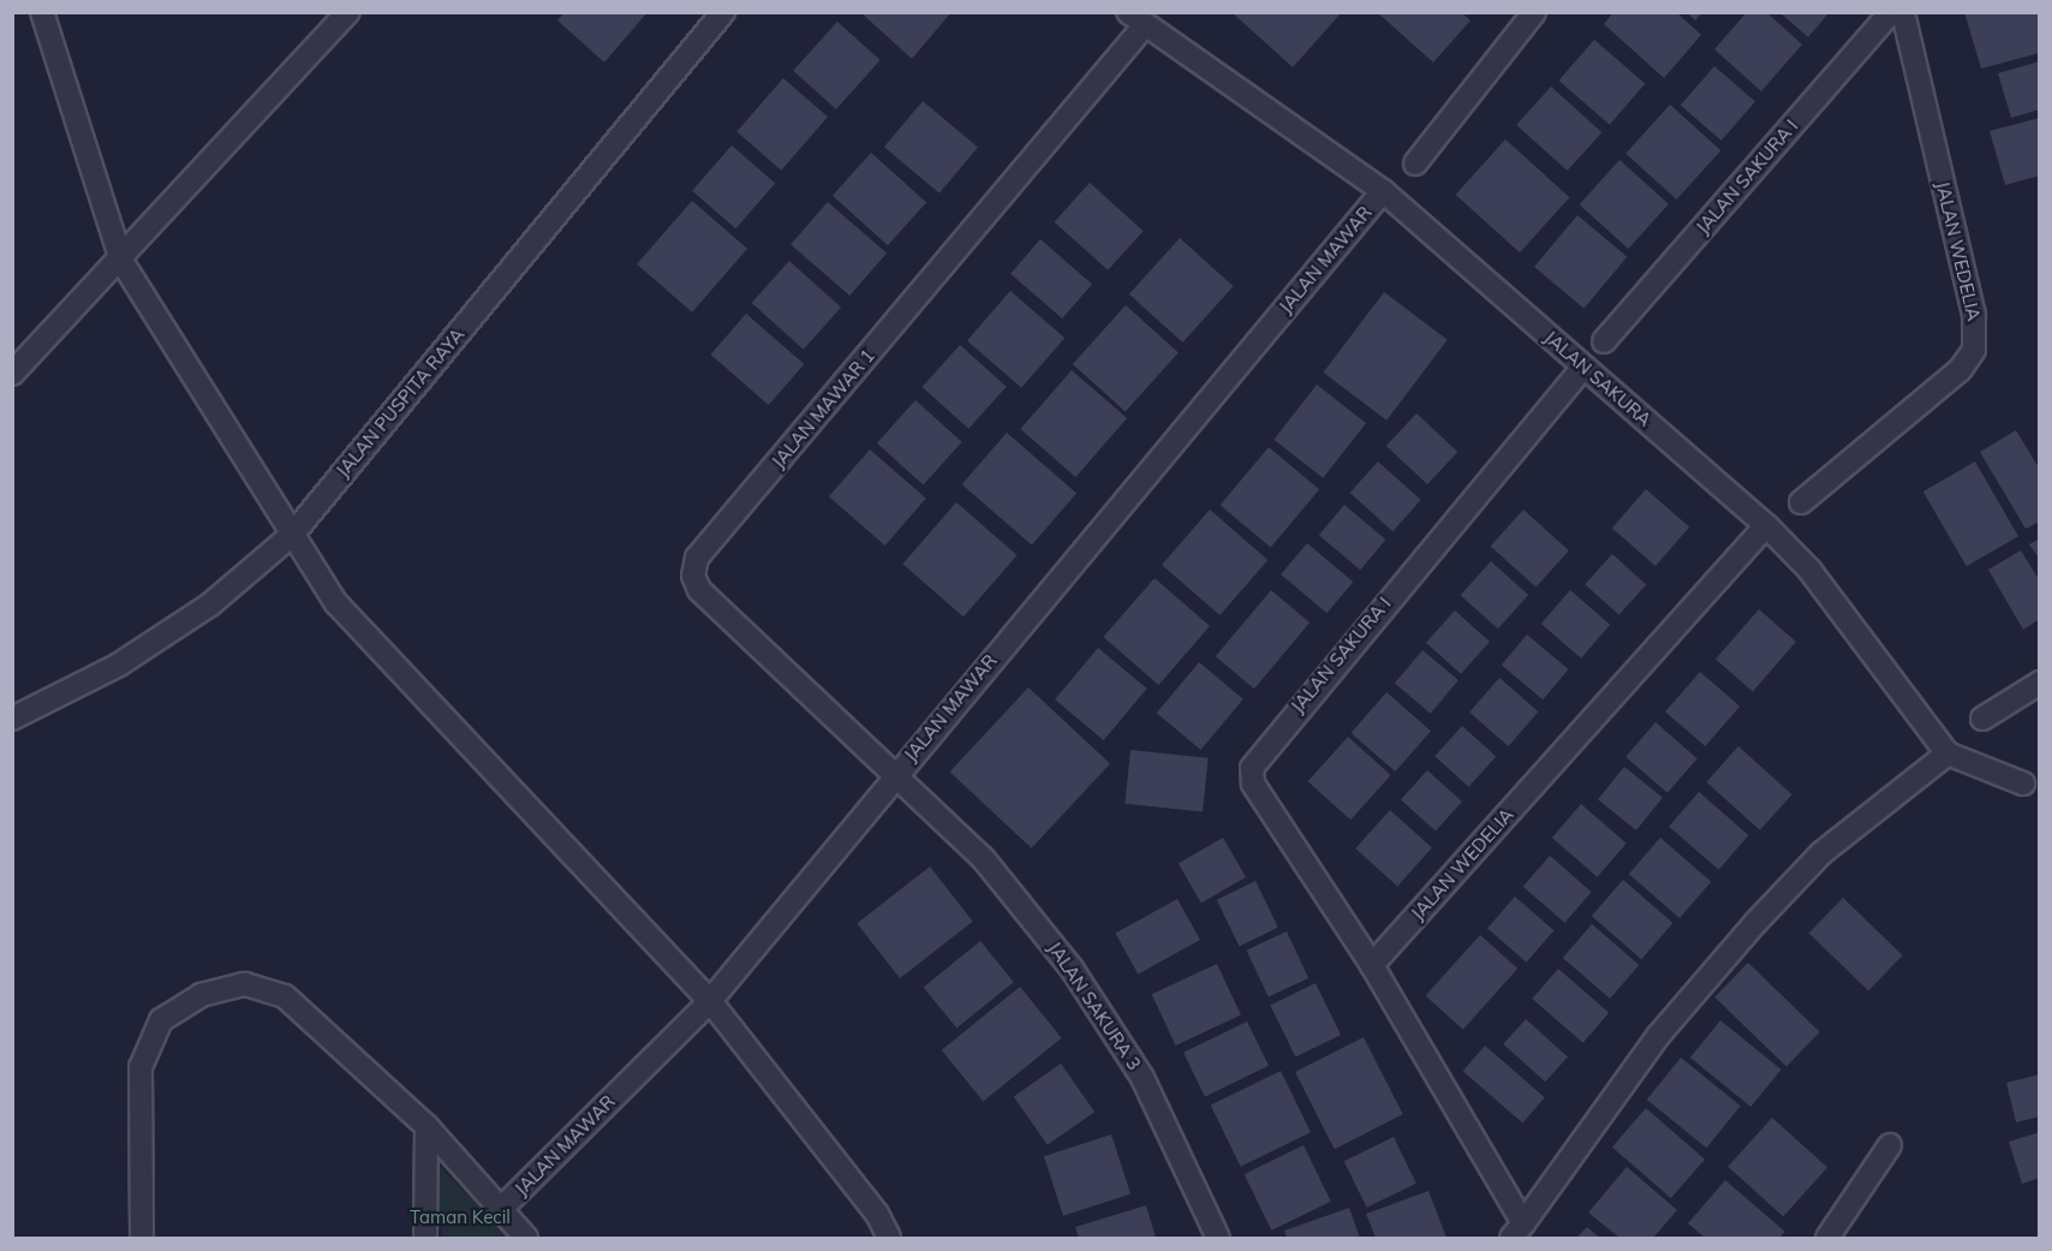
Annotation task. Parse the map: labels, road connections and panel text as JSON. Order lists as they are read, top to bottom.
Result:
{
  "streets": {
    "street": [
      "JALAN SAKURA I",
      "JALAN WEDELIA",
      "JALAN MAWAR",
      "JALAN SAKURA",
      "JALAN PUSPITA RAYA",
      "JALAN MAWAR 1",
      "JALAN SAKURA 3"
    ]
  },
  "crossings": [
    ["JALAN SAKURA I", "JALAN WEDELIA"],
    ["JALAN SAKURA I", "JALAN SAKURA"],
    ["JALAN WEDELIA", "JALAN SAKURA"],
    ["JALAN MAWAR", "JALAN SAKURA"],
    ["JALAN MAWAR", "JALAN MAWAR 1"],
    ["JALAN MAWAR", "JALAN SAKURA 3"],
    ["JALAN SAKURA", "JALAN MAWAR 1"],
    ["JALAN MAWAR 1", "JALAN SAKURA 3"]
  ],
  "parks": ["Taman Kecil"]
}
